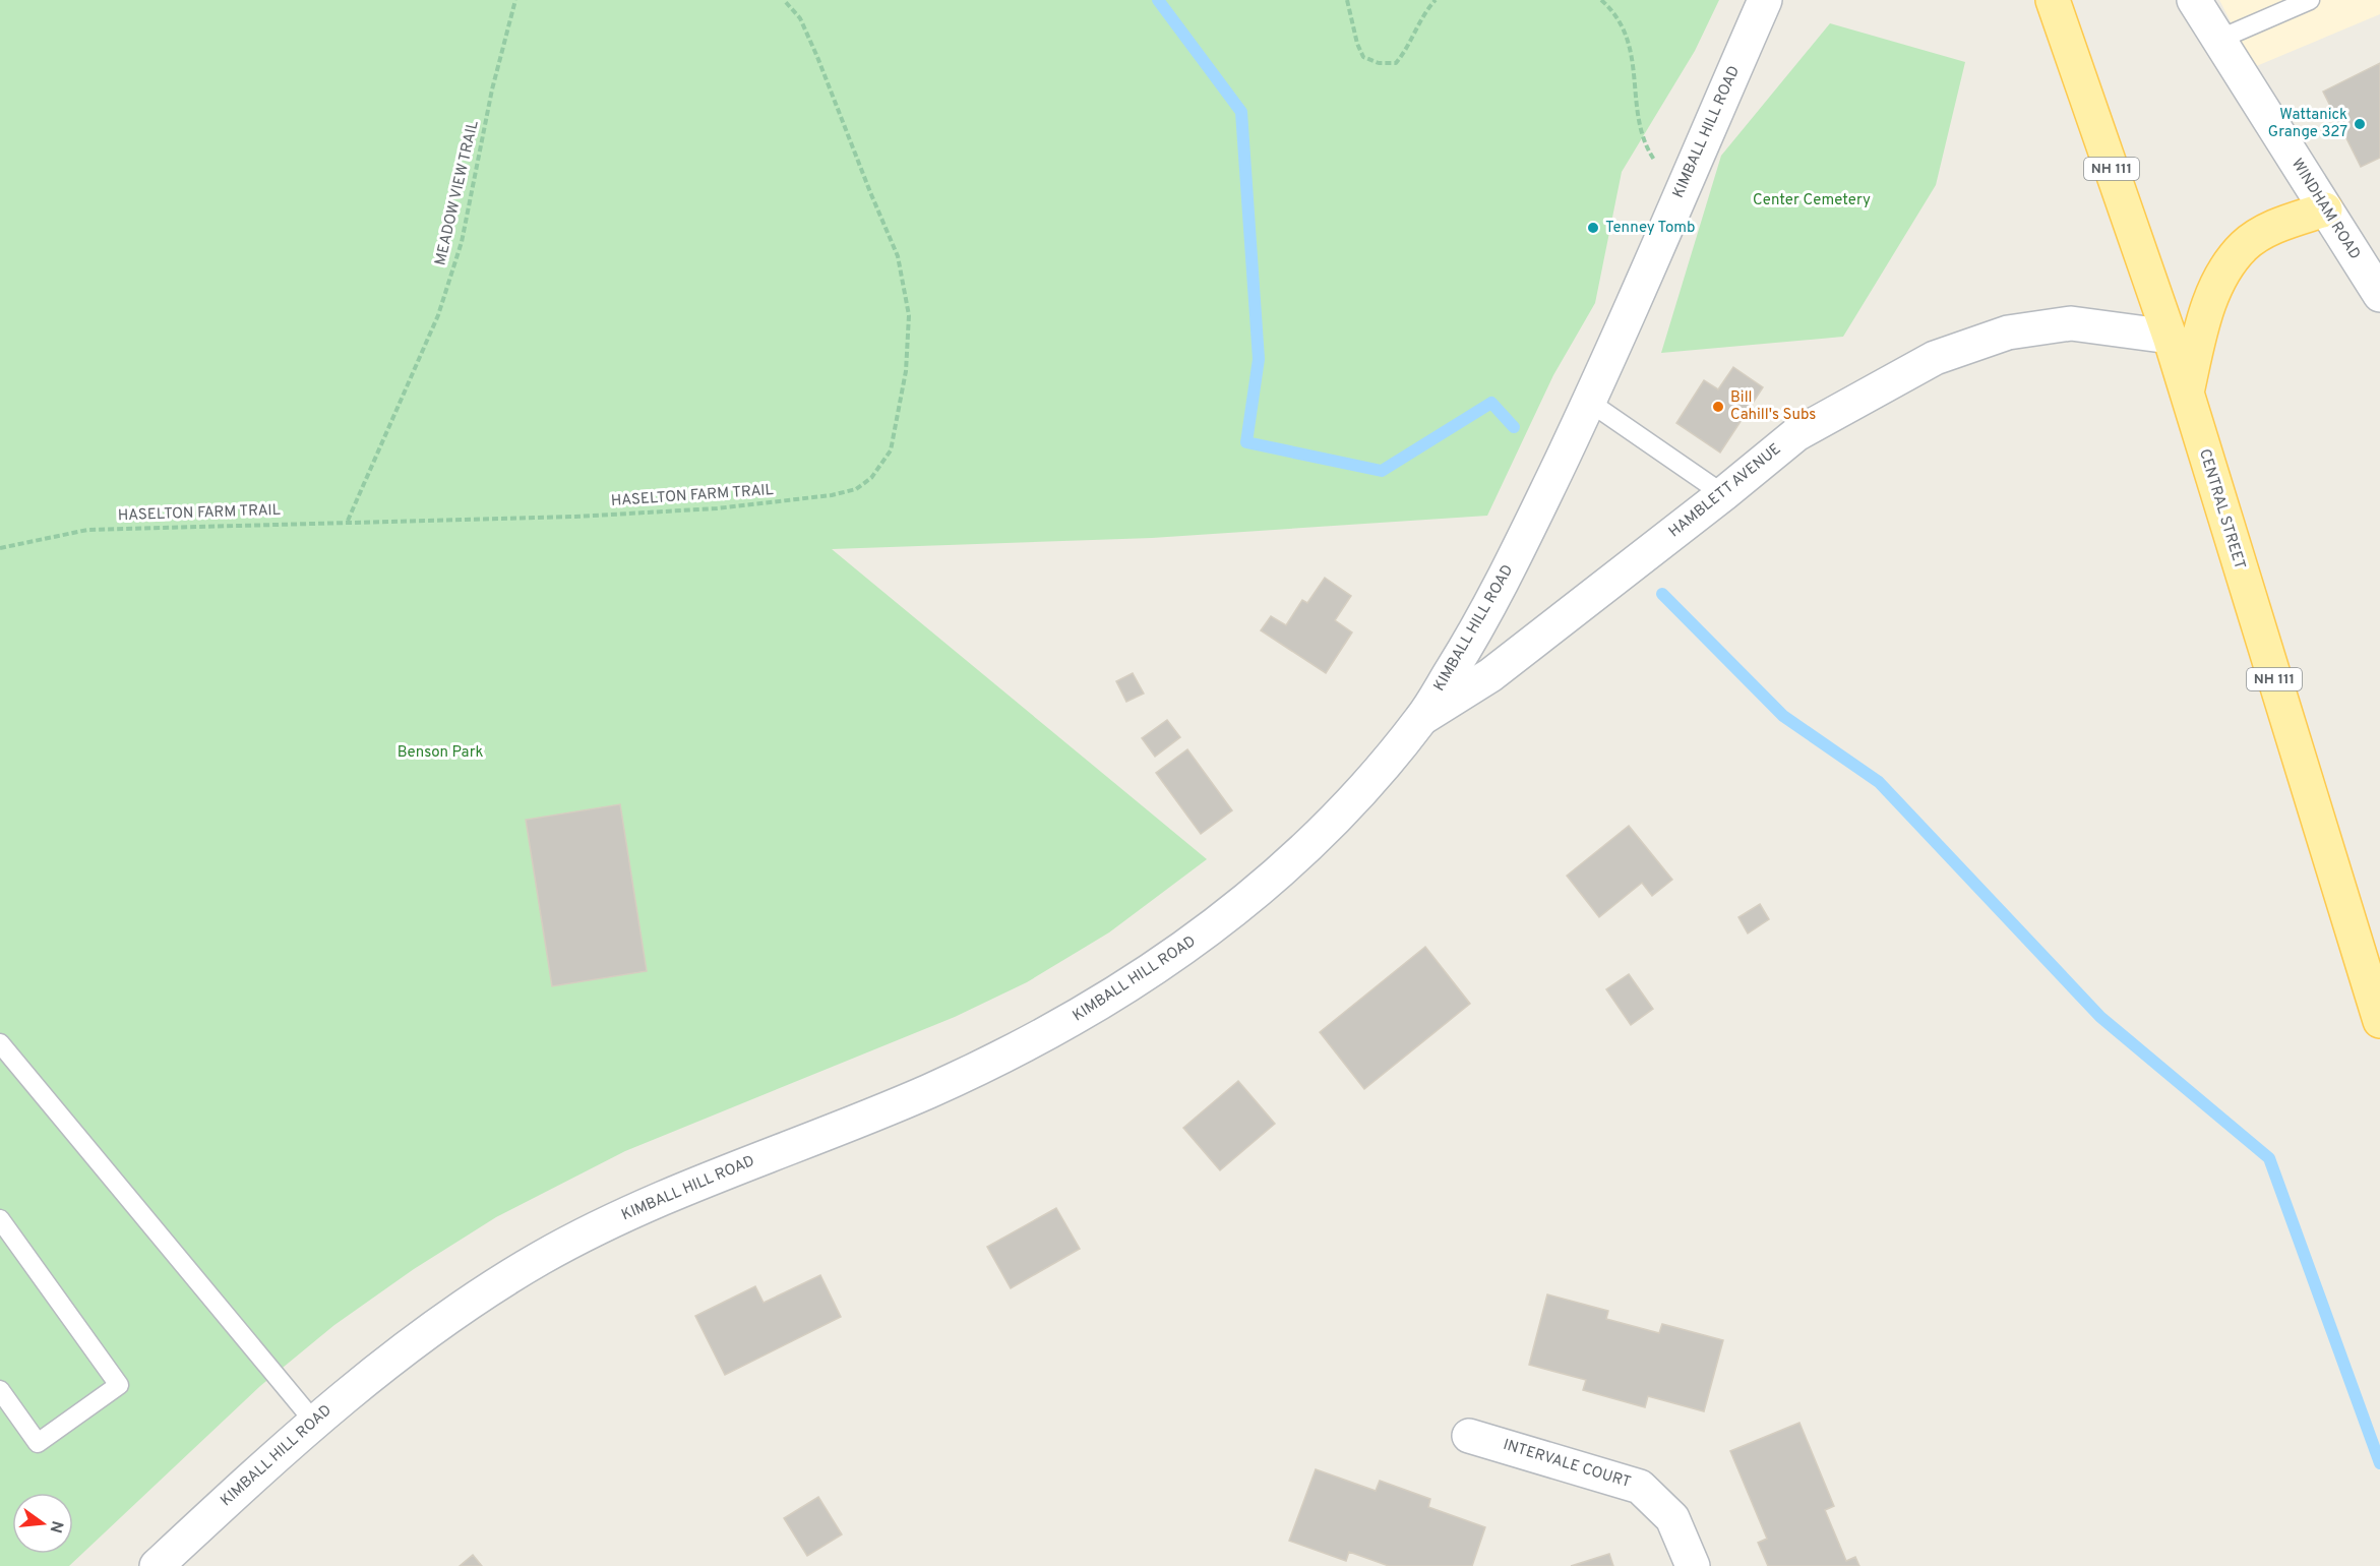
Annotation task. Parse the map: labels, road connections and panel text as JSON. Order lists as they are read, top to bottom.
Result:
{
  "streets": {
    "main road": ["NH 111", "CENTRAL STREET"],
    "street": [
      "KIMBALL HILL ROAD",
      "WINDHAM ROAD",
      "HAMBLETT AVENUE",
      "INTERVALE COURT"
    ],
    "path": ["MEADOW VIEW TRAIL", "HASELTON FARM TRAIL"]
  },
  "crossings": [
    ["KIMBALL HILL ROAD", "HAMBLETT AVENUE"],
    ["MEADOW VIEW TRAIL", "HASELTON FARM TRAIL"],
    ["HAMBLETT AVENUE", "CENTRAL STREET"]
  ],
  "parks": ["Center Cemetery", "Benson Park"],
  "places": ["Wattanick Grange 327", "Tenney Tomb", "Bill Cahill's Subs"],
  "north": "right"
}
